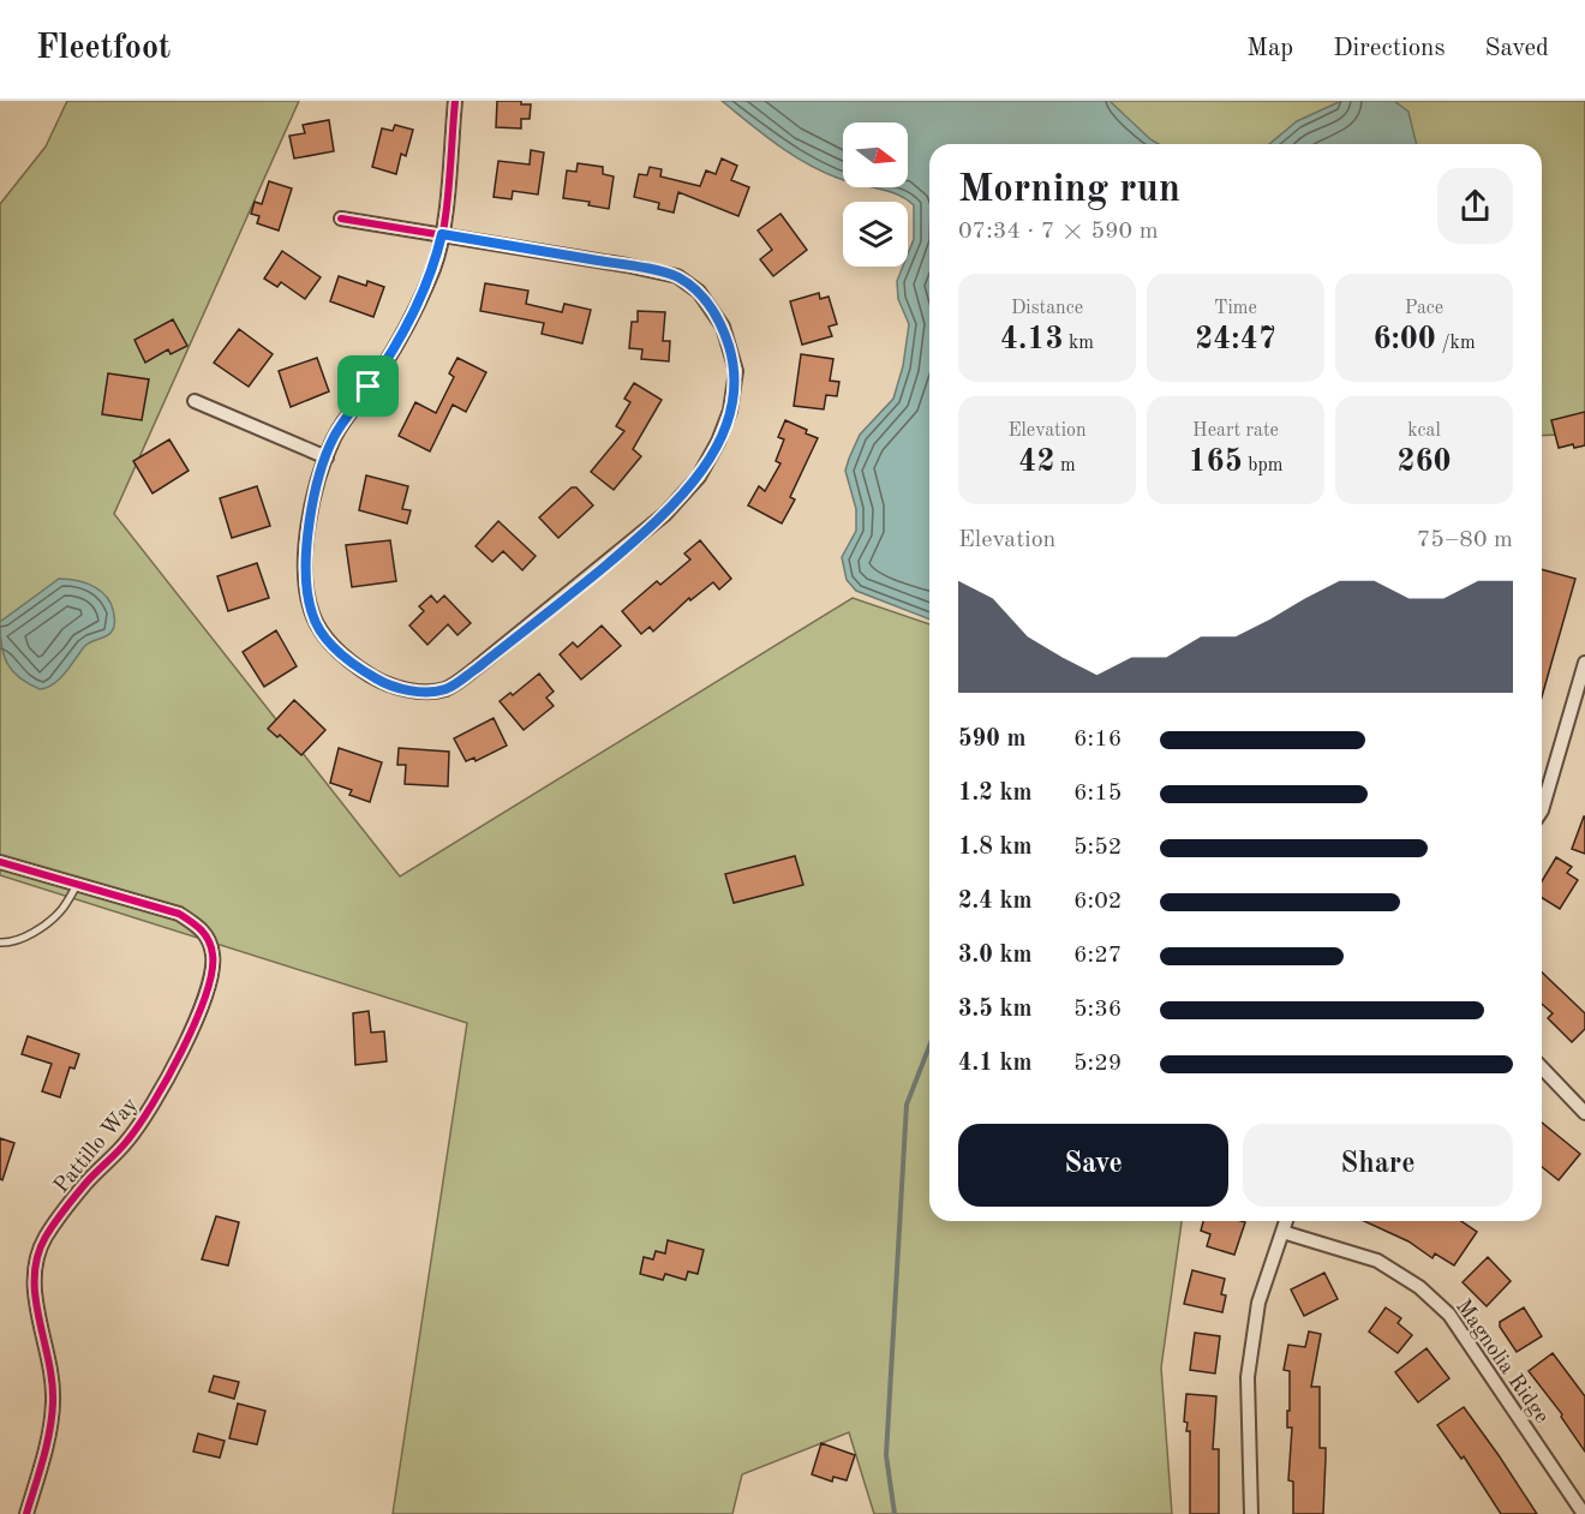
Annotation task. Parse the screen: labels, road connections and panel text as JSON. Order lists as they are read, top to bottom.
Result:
{
  "streets": {
    "street": ["Pattillo Way", "Magnolia Ridge"]
  },
  "north": "right",
  "page": {
    "header": "Fleetfoot",
    "nav": ["Map", "Directions", "Saved"],
    "heading": ["Morning run", "07:34 · 7 × 590 m"],
    "stats": [
      ["Distance", "4.13 km"],
      ["Time", "24:47"],
      ["Pace", "6:00 /km"],
      ["Elevation", "42 m"],
      ["Heart rate", "165 bpm"],
      ["kcal", "260"]
    ],
    "chart": ["Elevation", "75–80 m"],
    "list": [
      {
        "name": "590 m",
        "note": "6:16"
      },
      {
        "name": "1.2 km",
        "note": "6:15"
      },
      {
        "name": "1.8 km",
        "note": "5:52"
      },
      {
        "name": "2.4 km",
        "note": "6:02"
      },
      {
        "name": "3.0 km",
        "note": "6:27"
      },
      {
        "name": "3.5 km",
        "note": "5:36"
      },
      {
        "name": "4.1 km",
        "note": "5:29"
      }
    ],
    "buttons": ["Save", "Share"]
  }
}
